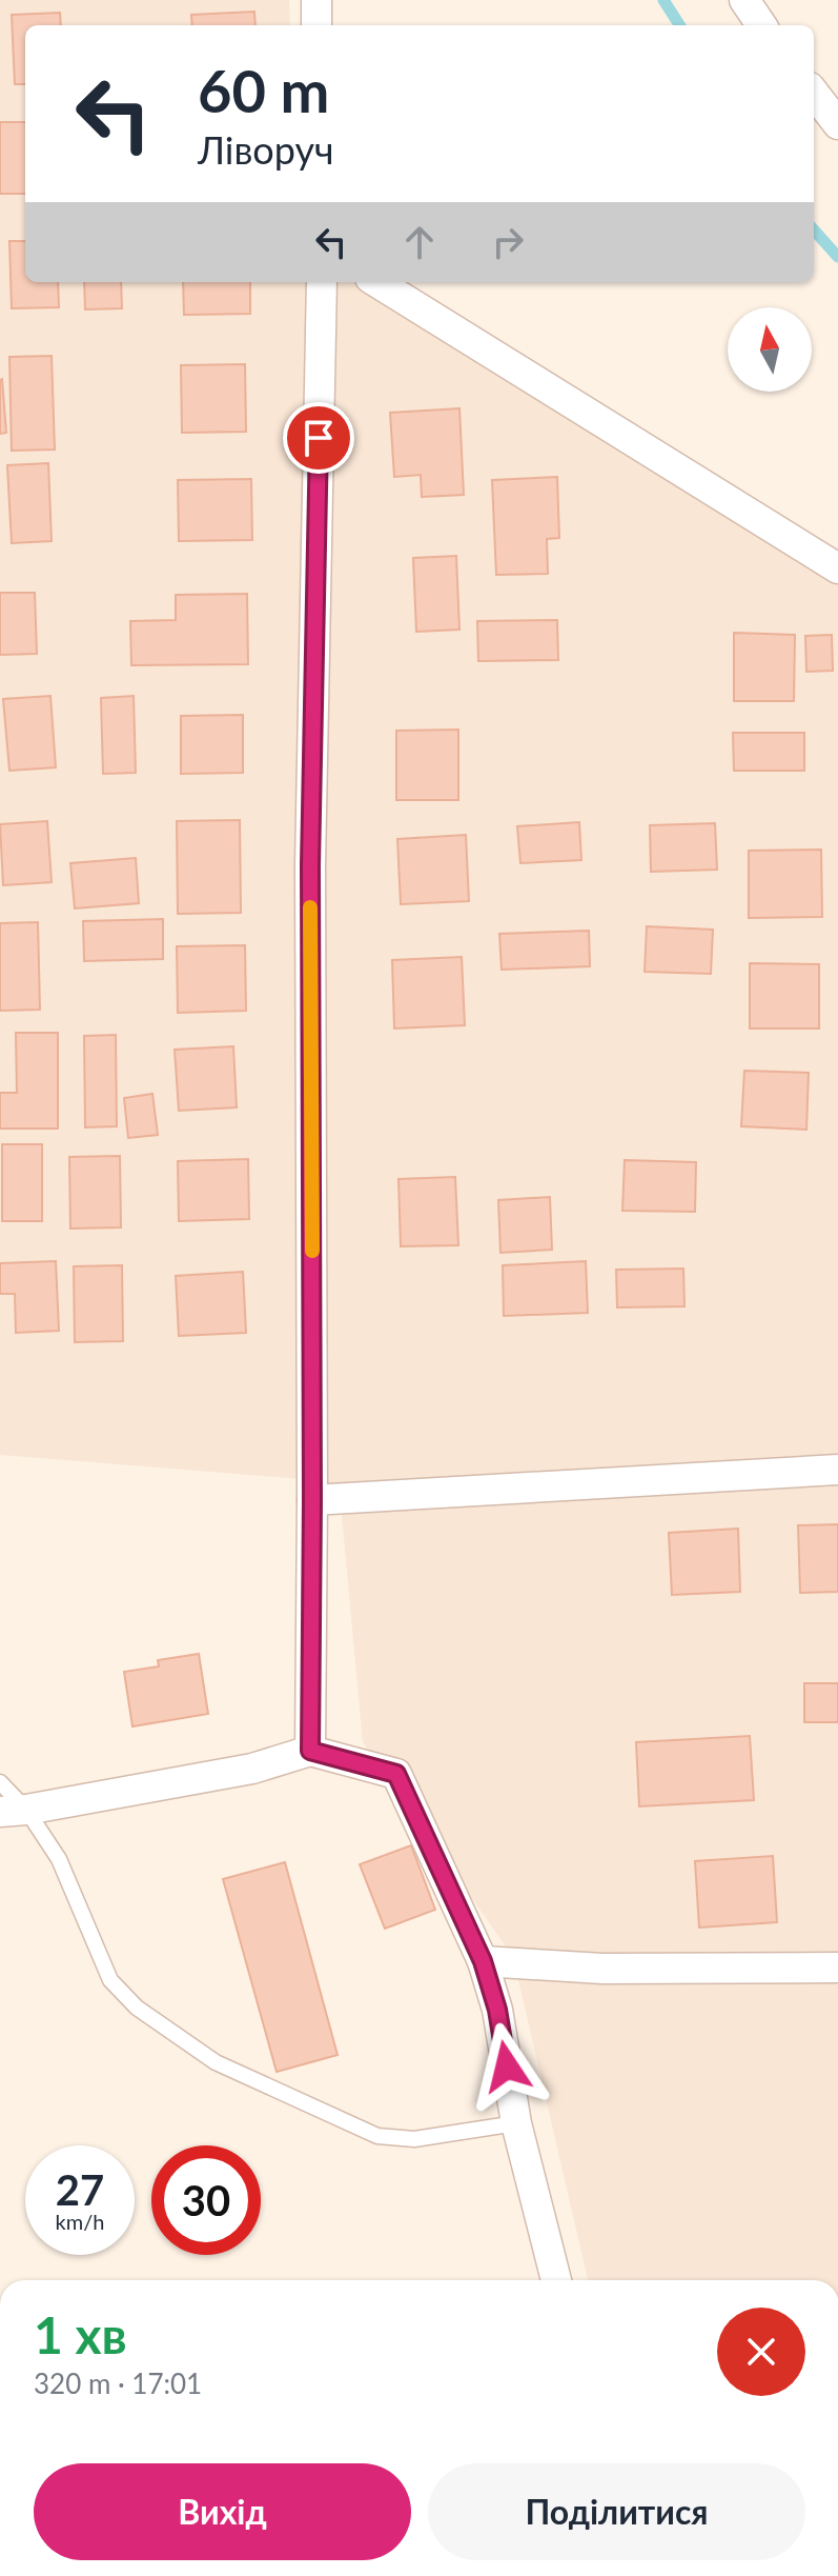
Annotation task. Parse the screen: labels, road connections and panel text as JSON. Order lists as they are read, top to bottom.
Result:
{
  "north": "top",
  "page": {
    "turn": ["60 m", "Ліворуч"],
    "speed": "27 km/h",
    "limit": "30",
    "heading": ["1 хв", "320 m · 17:01"],
    "buttons": ["Вихід", "Поділитися"]
  }
}
